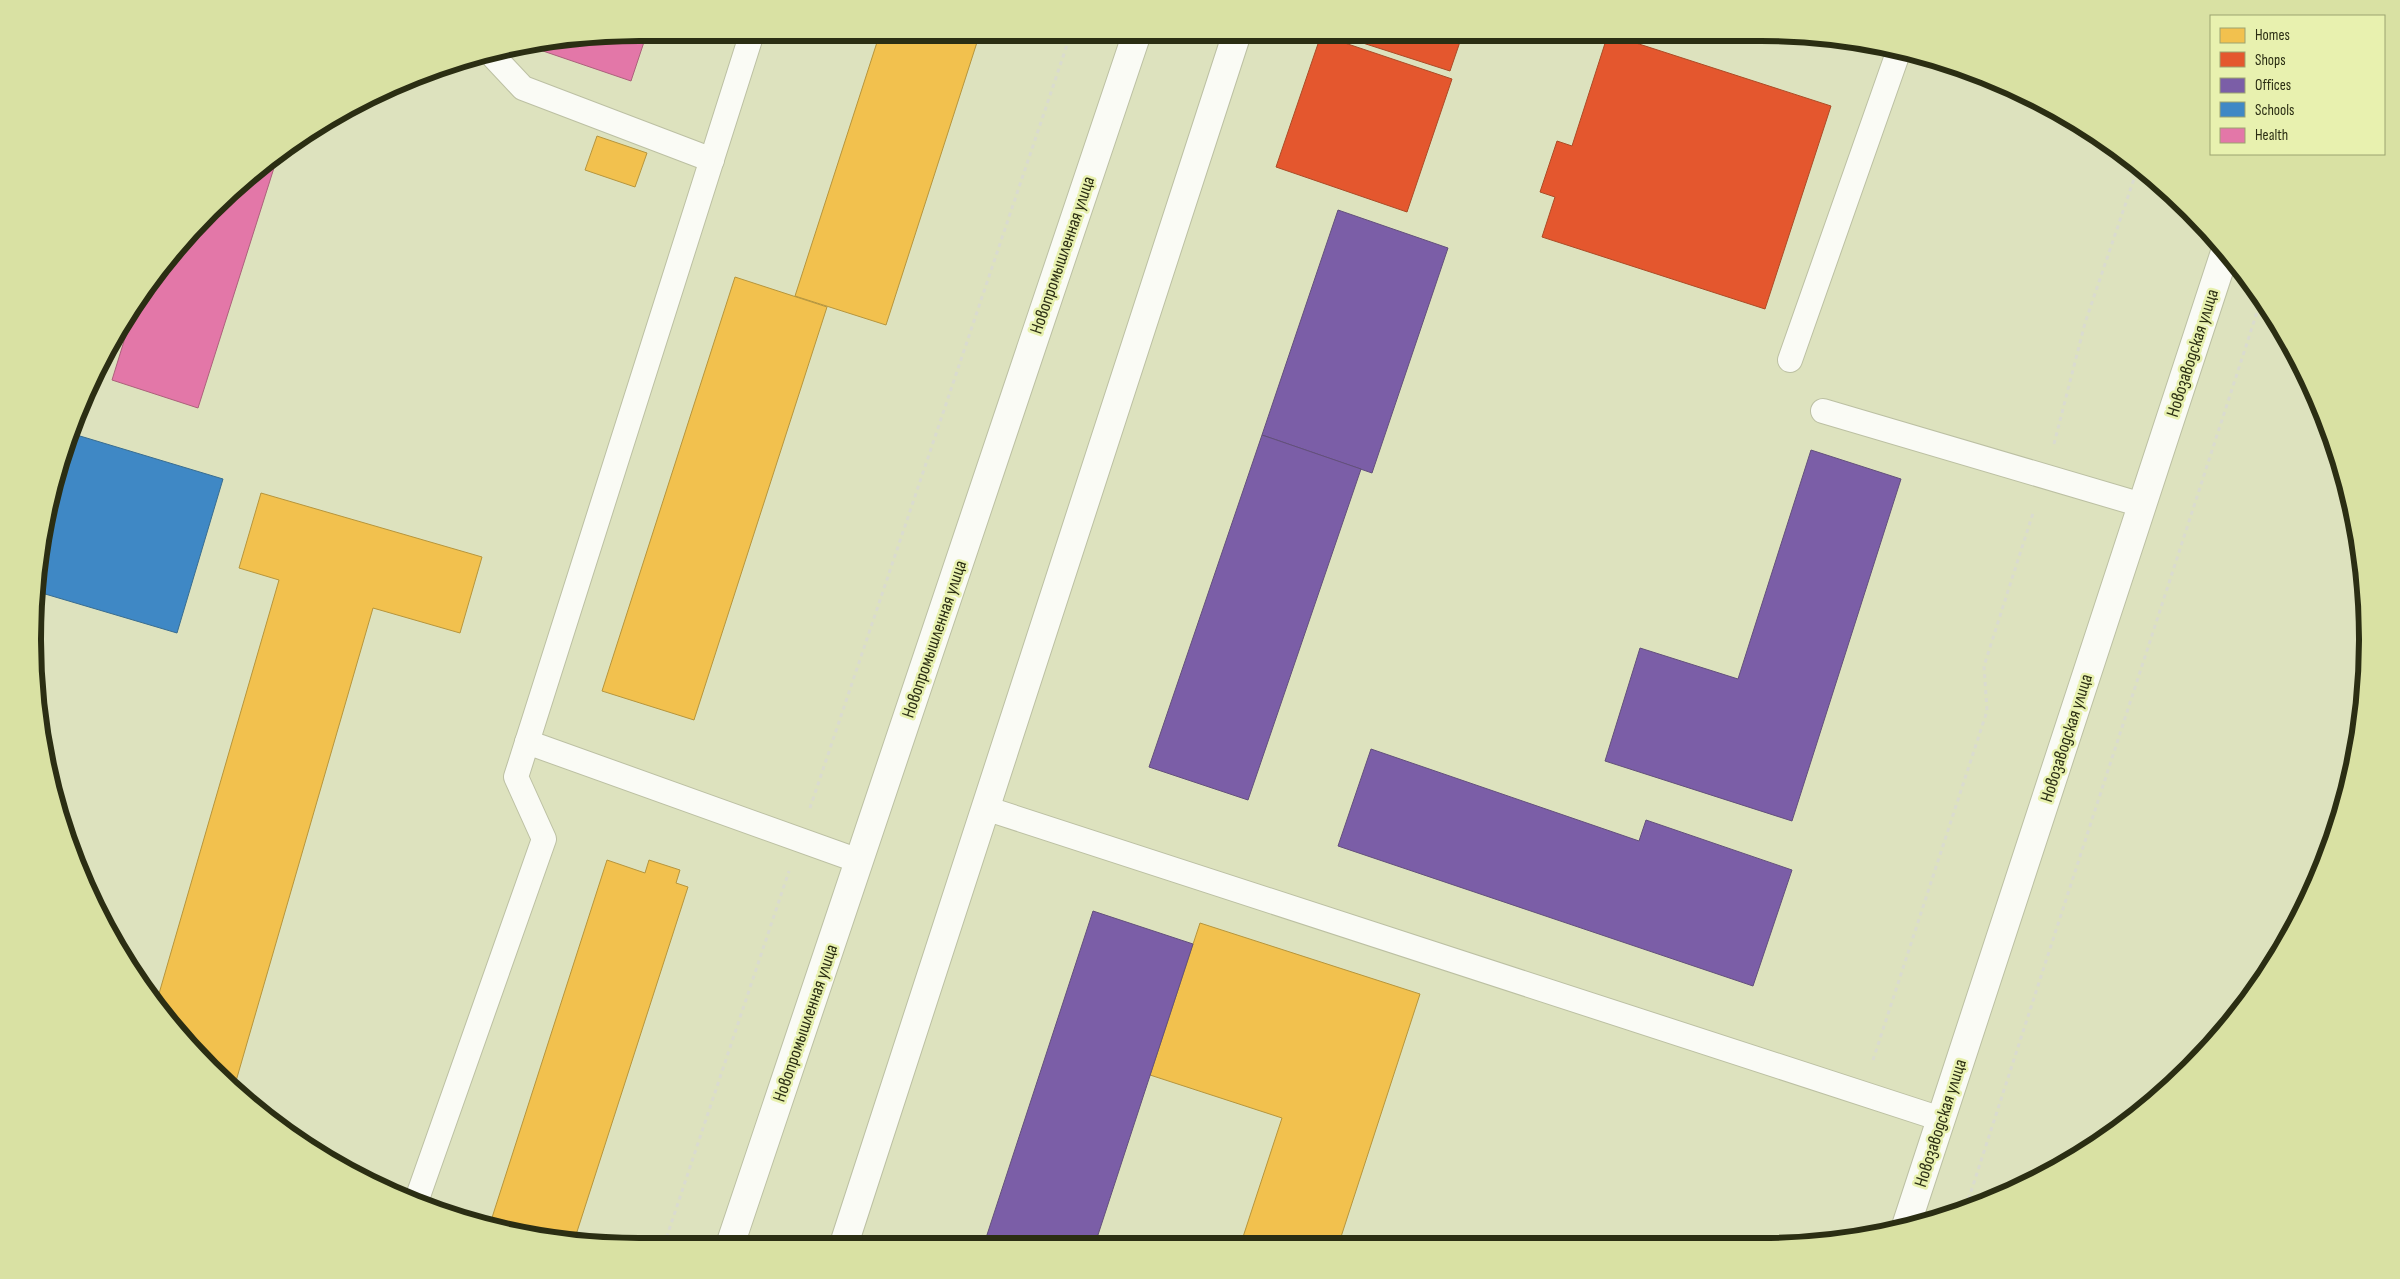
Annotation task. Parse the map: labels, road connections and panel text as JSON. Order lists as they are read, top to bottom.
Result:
{
  "streets": {
    "main road": ["Новопромышленная улица", "Новозаводская улица"]
  },
  "legend": [
    "Homes",
    "Shops",
    "Offices",
    "Schools",
    "Health"
  ]
}
